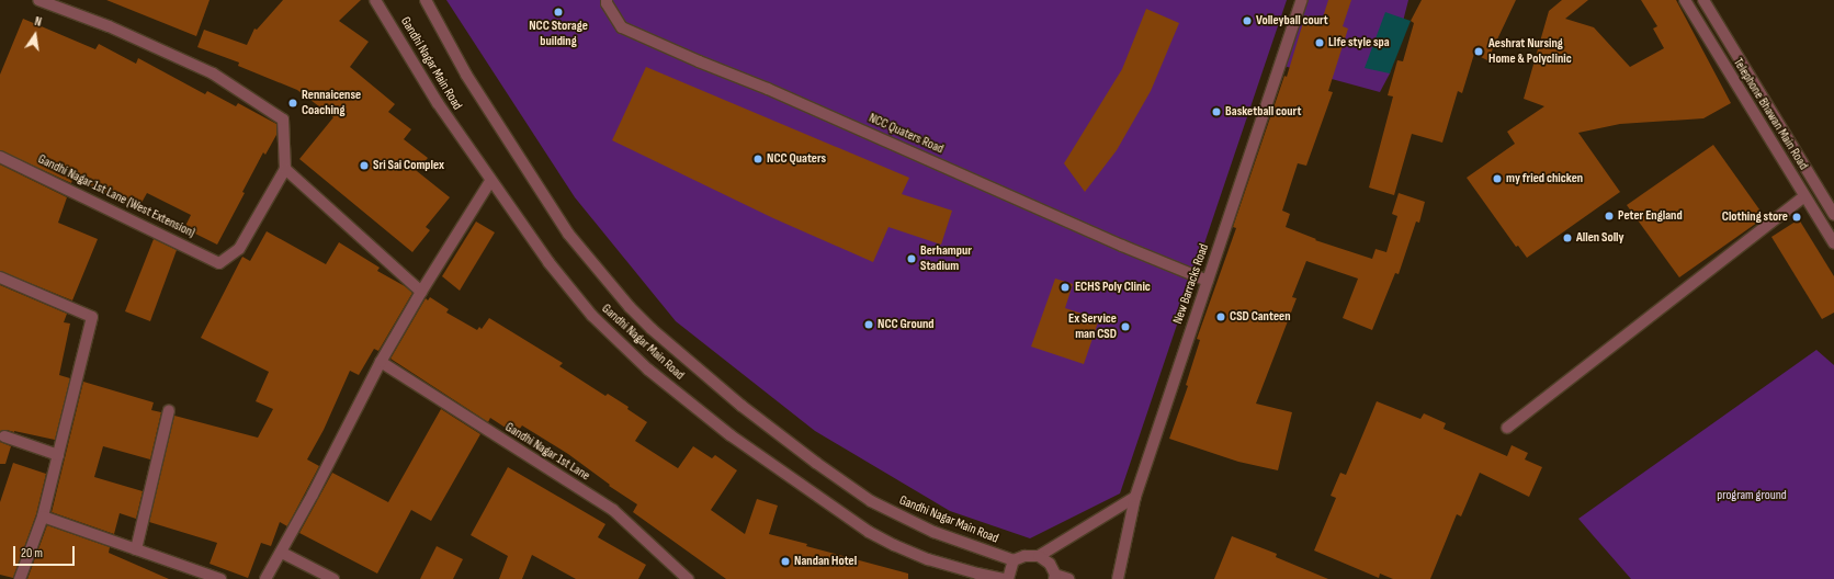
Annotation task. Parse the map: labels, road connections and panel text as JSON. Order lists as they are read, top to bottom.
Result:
{
  "streets": {
    "street": [
      "Gandhi Nagar Main Road",
      "Telephone Bhawan Main Road",
      "NCC Quaters Road",
      "Gandhi Nagar 1st Lane (West Extension)",
      "New Barracks Road",
      "Gandhi Nagar 1st Lane"
    ]
  },
  "crossings": [
    ["NCC Quaters Road", "New Barracks Road"]
  ],
  "parks": ["program ground"],
  "places": [
    "NCC Storage building",
    "Volleyball court",
    "LIfe style spa",
    "Aeshrat Nursing Home & Polyclinic",
    "Rennaicense Coaching",
    "Basketball court",
    "NCC Quaters",
    "Sri Sai Complex",
    "my fried chicken",
    "Peter England",
    "Clothing store",
    "Allen Solly",
    "Berhampur Stadium",
    "ECHS Poly Clinic",
    "CSD Canteen",
    "NCC Ground",
    "Ex Service man CSD",
    "Nandan Hotel"
  ],
  "scale_bar": "20 m",
  "north": "top"
}
